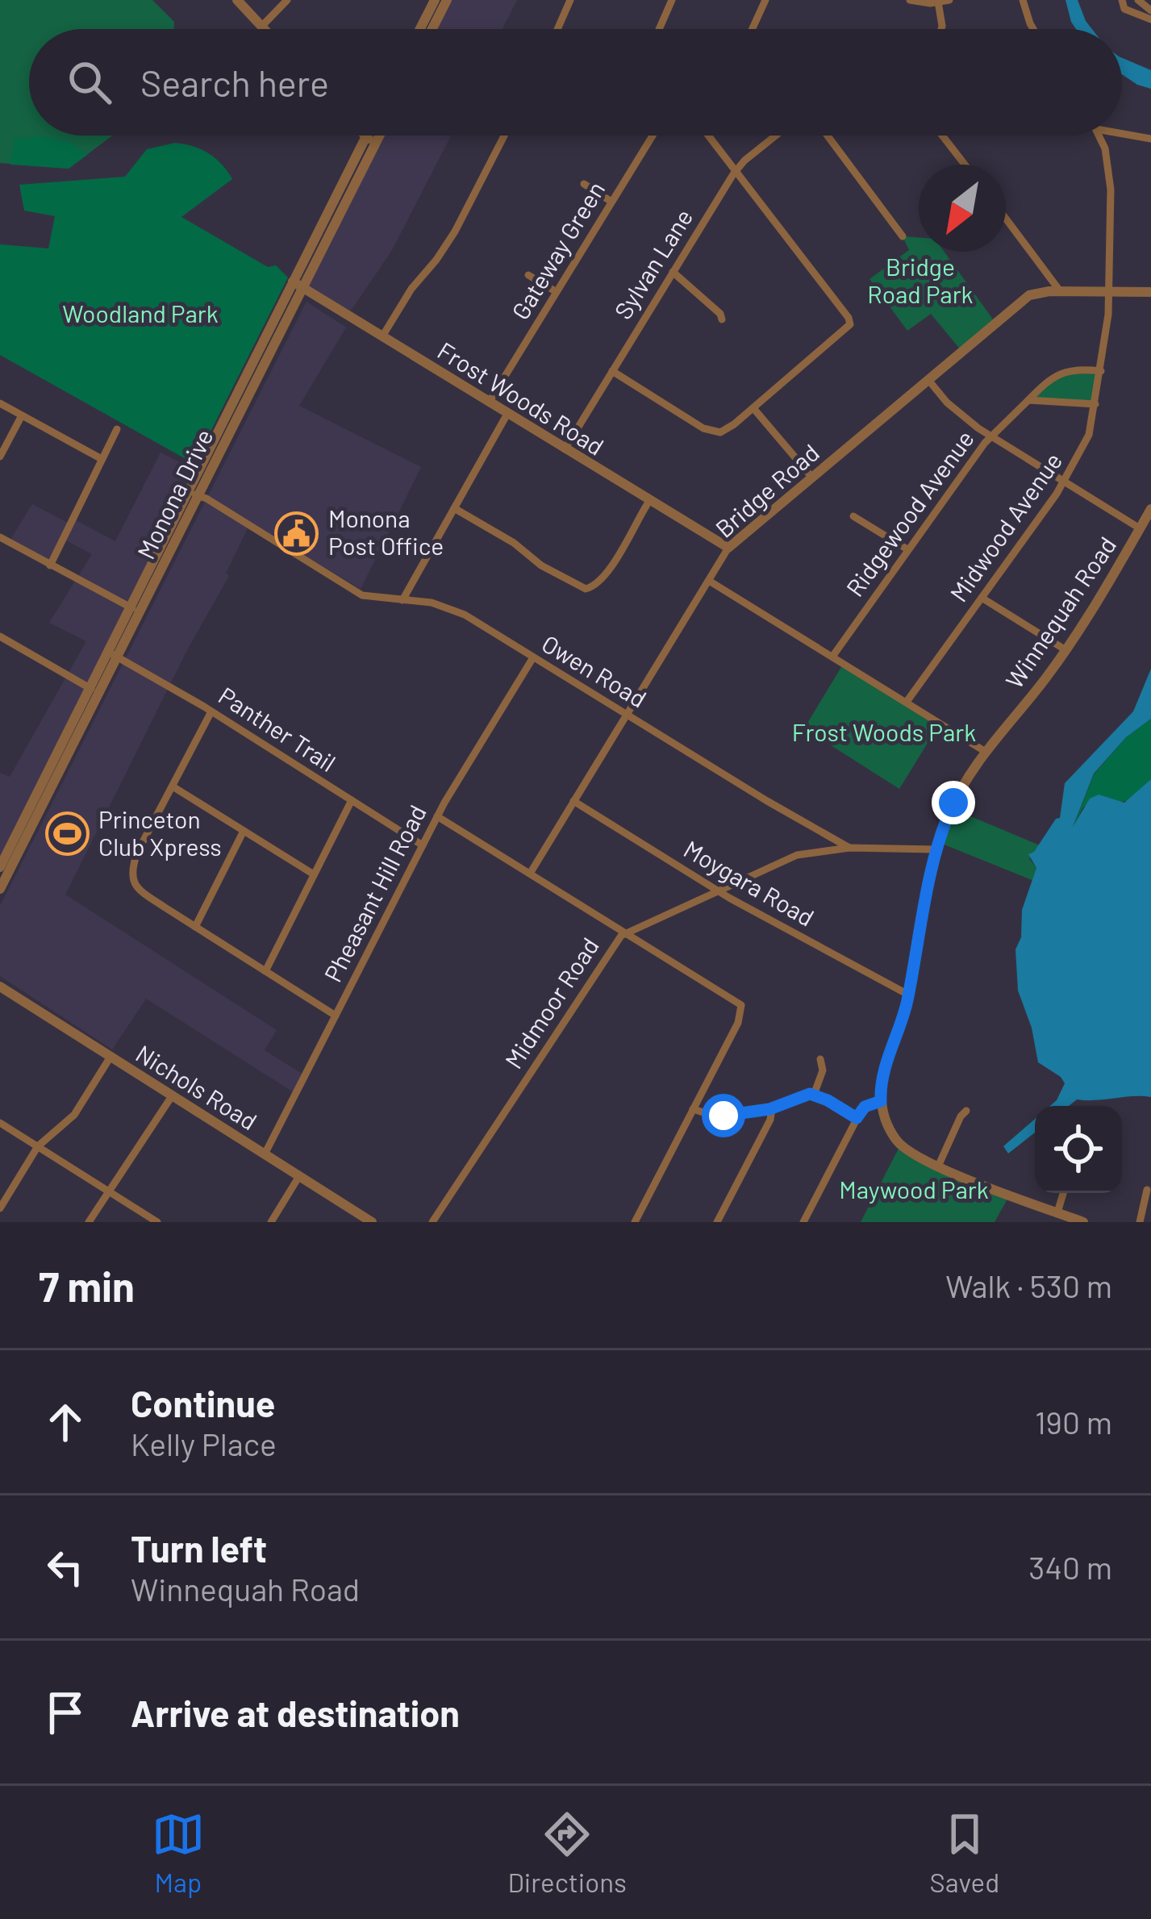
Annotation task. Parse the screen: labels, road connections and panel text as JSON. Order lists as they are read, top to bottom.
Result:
{
  "streets": {
    "street": [
      "Gateway Green",
      "Sylvan Lane",
      "Frost Woods Road",
      "Bridge Road",
      "Monona Drive",
      "Ridgewood Avenue",
      "Midwood Avenue",
      "Winnequah Road",
      "Owen Road",
      "Panther Trail",
      "Moygara Road",
      "Pheasant Hill Road",
      "Midmoor Road",
      "Nichols Road"
    ]
  },
  "crossings": [
    ["Gateway Green", "Frost Woods Road"],
    ["Sylvan Lane", "Frost Woods Road"],
    ["Frost Woods Road", "Bridge Road"],
    ["Frost Woods Road", "Monona Drive"],
    ["Bridge Road", "Midwood Avenue"],
    ["Bridge Road", "Owen Road"],
    ["Bridge Road", "Moygara Road"],
    ["Monona Drive", "Owen Road"],
    ["Monona Drive", "Panther Trail"],
    ["Ridgewood Avenue", "Midwood Avenue"],
    ["Winnequah Road", "Owen Road"],
    ["Winnequah Road", "Moygara Road"],
    ["Owen Road", "Pheasant Hill Road"],
    ["Owen Road", "Midmoor Road"],
    ["Panther Trail", "Pheasant Hill Road"],
    ["Moygara Road", "Midmoor Road"],
    ["Pheasant Hill Road", "Nichols Road"]
  ],
  "parks": [
    "Bridge Road Park",
    "Woodland Park",
    "Frost Woods Park",
    "Maywood Park"
  ],
  "places": {
    "public building": ["Monona Post Office"],
    "sports": ["Princeton Club Xpress"]
  },
  "north": "bottom left",
  "page": {
    "search": "Search here",
    "heading": ["7 min", "Walk · 530 m"],
    "list": [
      ["Continue", "Kelly Place", "190 m"],
      ["Turn left", "Winnequah Road", "340 m"],
      "Arrive at destination"
    ],
    "nav": ["Map", "Directions", "Saved"]
  }
}
